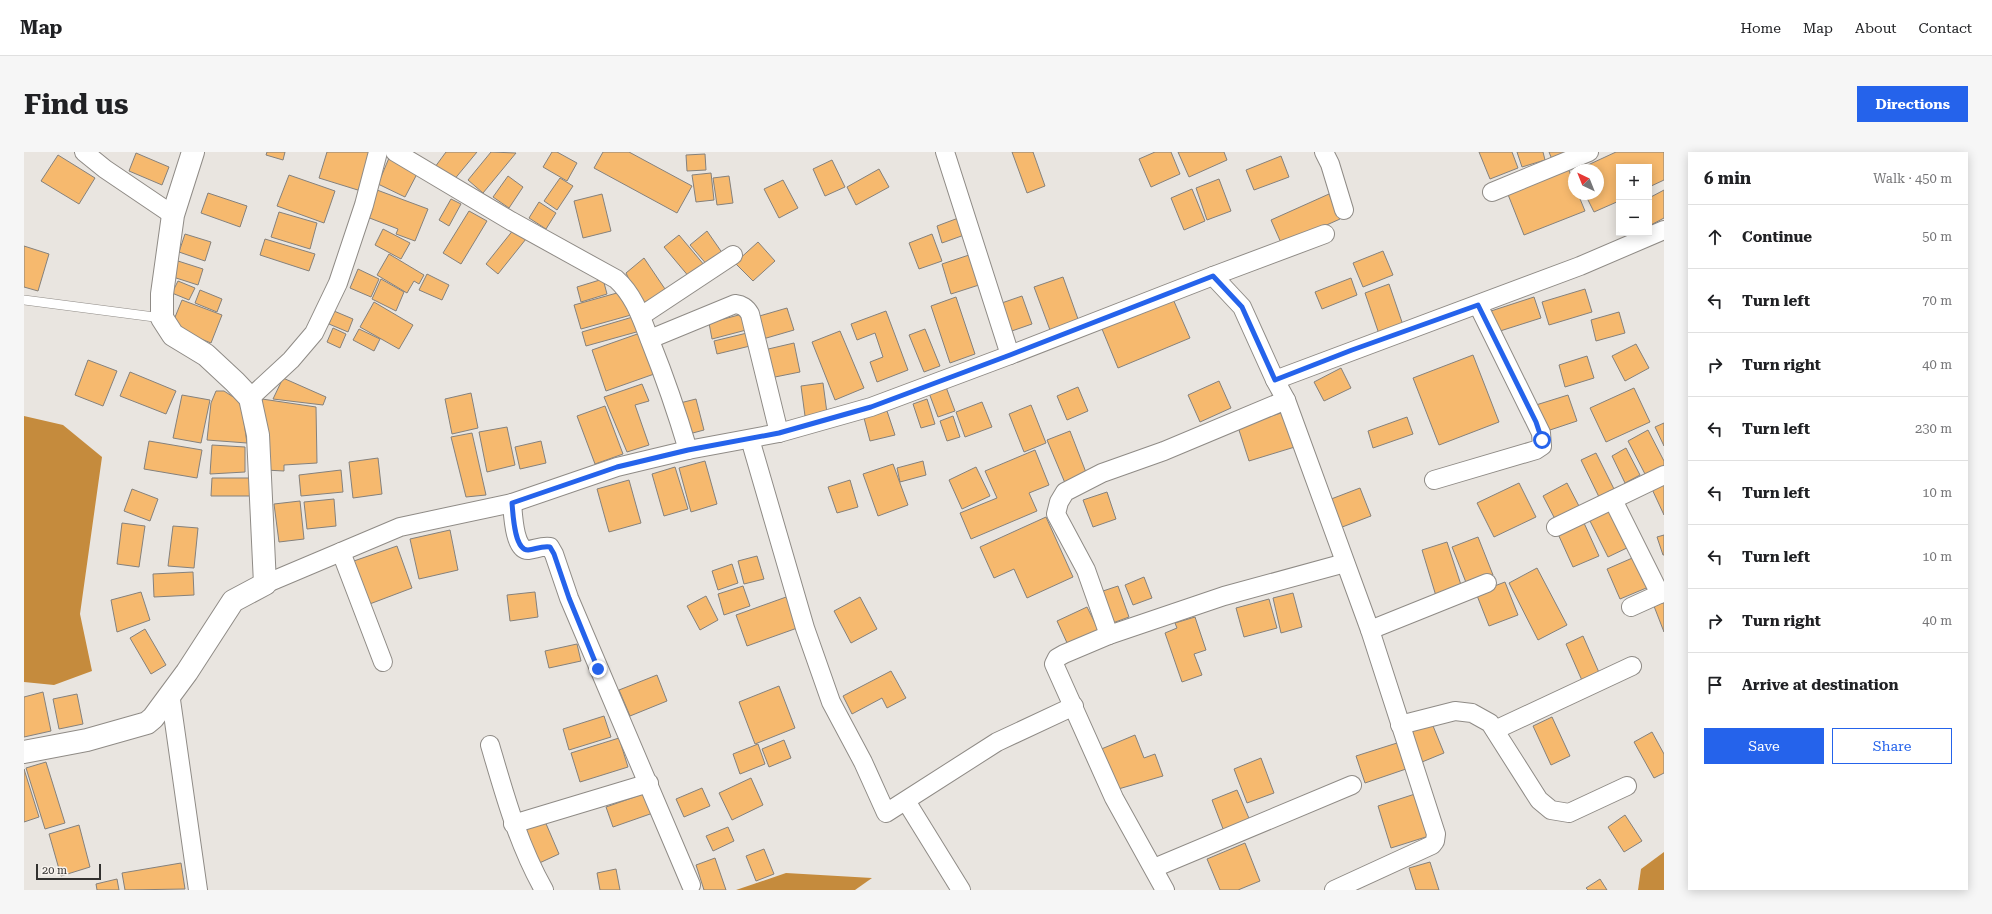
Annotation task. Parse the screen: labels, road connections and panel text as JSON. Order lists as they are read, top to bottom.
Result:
{
  "scale_bar": "20 m",
  "north": "top left",
  "page": {
    "header": "Map",
    "nav": [
      "Home",
      "Map",
      "About",
      "Contact"
    ],
    "buttons": [
      "Directions",
      ["Save", "Share"]
    ],
    "title": "Find us",
    "heading": ["6 min", "Walk · 450 m"],
    "map_buttons": ["+", "−"],
    "list": [
      ["Continue", "50 m"],
      ["Turn left", "70 m"],
      ["Turn right", "40 m"],
      ["Turn left", "230 m"],
      ["Turn left", "10 m"],
      ["Turn left", "10 m"],
      ["Turn right", "40 m"],
      "Arrive at destination"
    ],
    "scale": "20 m"
  }
}
